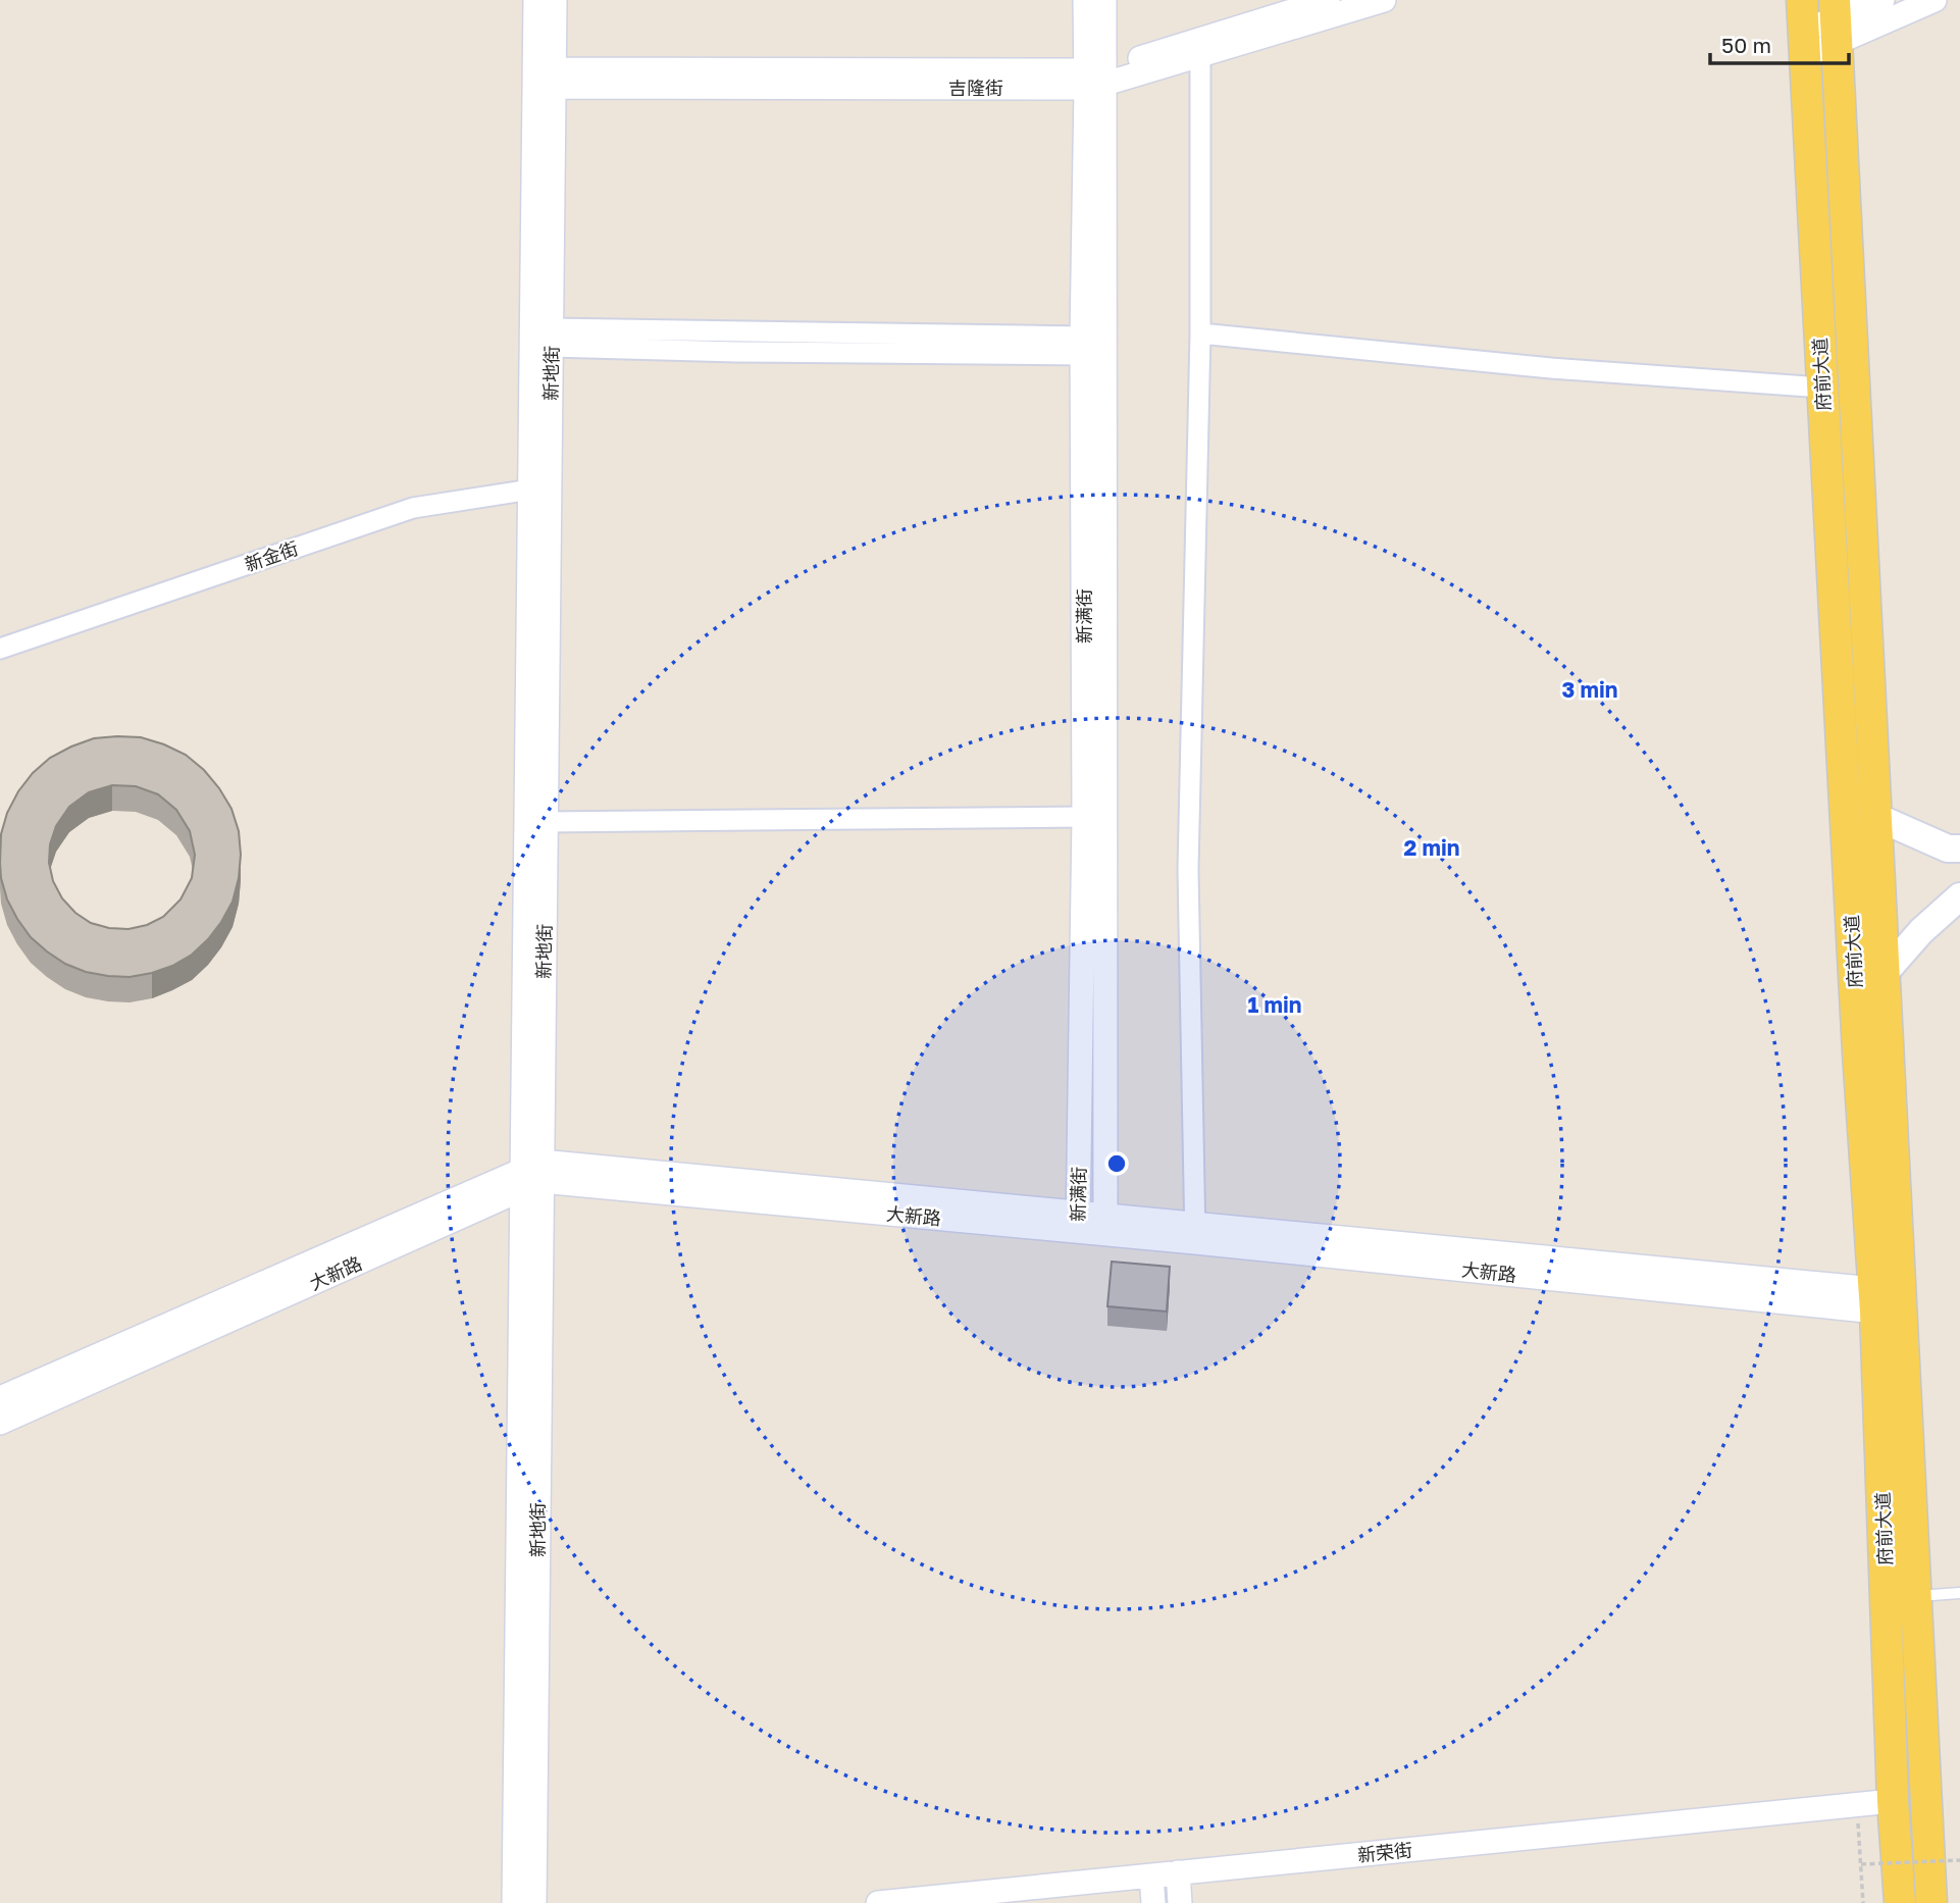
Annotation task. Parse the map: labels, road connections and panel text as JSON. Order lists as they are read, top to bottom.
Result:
{
  "streets": {
    "main road": ["府前大道"],
    "street": [
      "吉隆街",
      "新地街",
      "新金街",
      "新满街",
      "大新路",
      "新荣街"
    ]
  },
  "crossings": [
    ["吉隆街", "新地街"],
    ["吉隆街", "新满街"],
    ["新地街", "新金街"],
    ["新地街", "大新路"],
    ["府前大道", "大新路"],
    ["府前大道", "新荣街"],
    ["新满街", "大新路"]
  ],
  "scale_bar": "50 m",
  "rings": ["3 min", "2 min", "1 min"]
}
